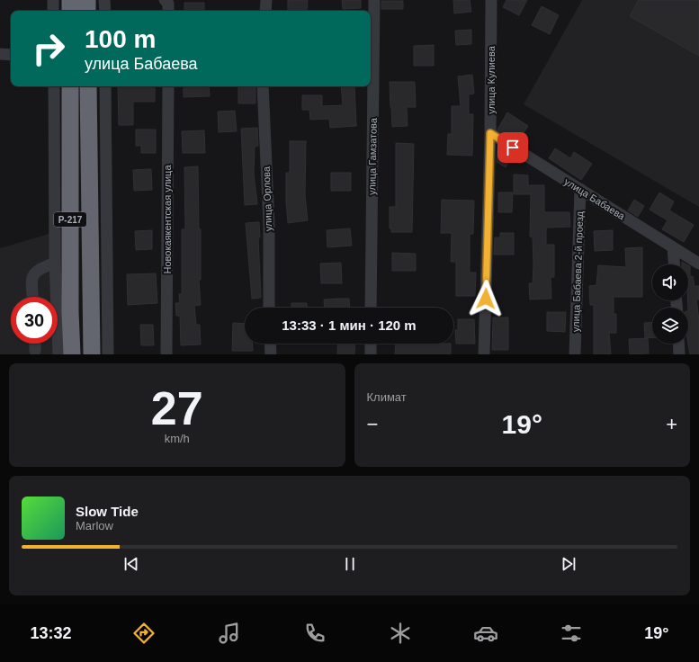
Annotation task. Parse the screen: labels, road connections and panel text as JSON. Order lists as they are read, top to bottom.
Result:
{
  "streets": {
    "highway": ["Р-217"],
    "street": [
      "улица Кулиева",
      "улица Гамзатова",
      "улица Орлова",
      "улица Бабаева",
      "Новокаякентская улица",
      "улица Бабаева 2-й проезд"
    ]
  },
  "crossings": [
    ["улица Кулиева", "улица Бабаева"],
    ["улица Бабаева", "улица Бабаева 2-й проезд"]
  ],
  "page": {
    "turn": ["100 m", "улица Бабаева"],
    "limit": "30",
    "trip": "13:33 · 1 мин · 120 m",
    "tile": [
      ["27", "km/h"],
      "Климат"
    ],
    "heat": ["−", "19°", "+"],
    "song": ["Slow Tide", "Marlow"],
    "tabs": ["13:32", "19°"]
  }
}
